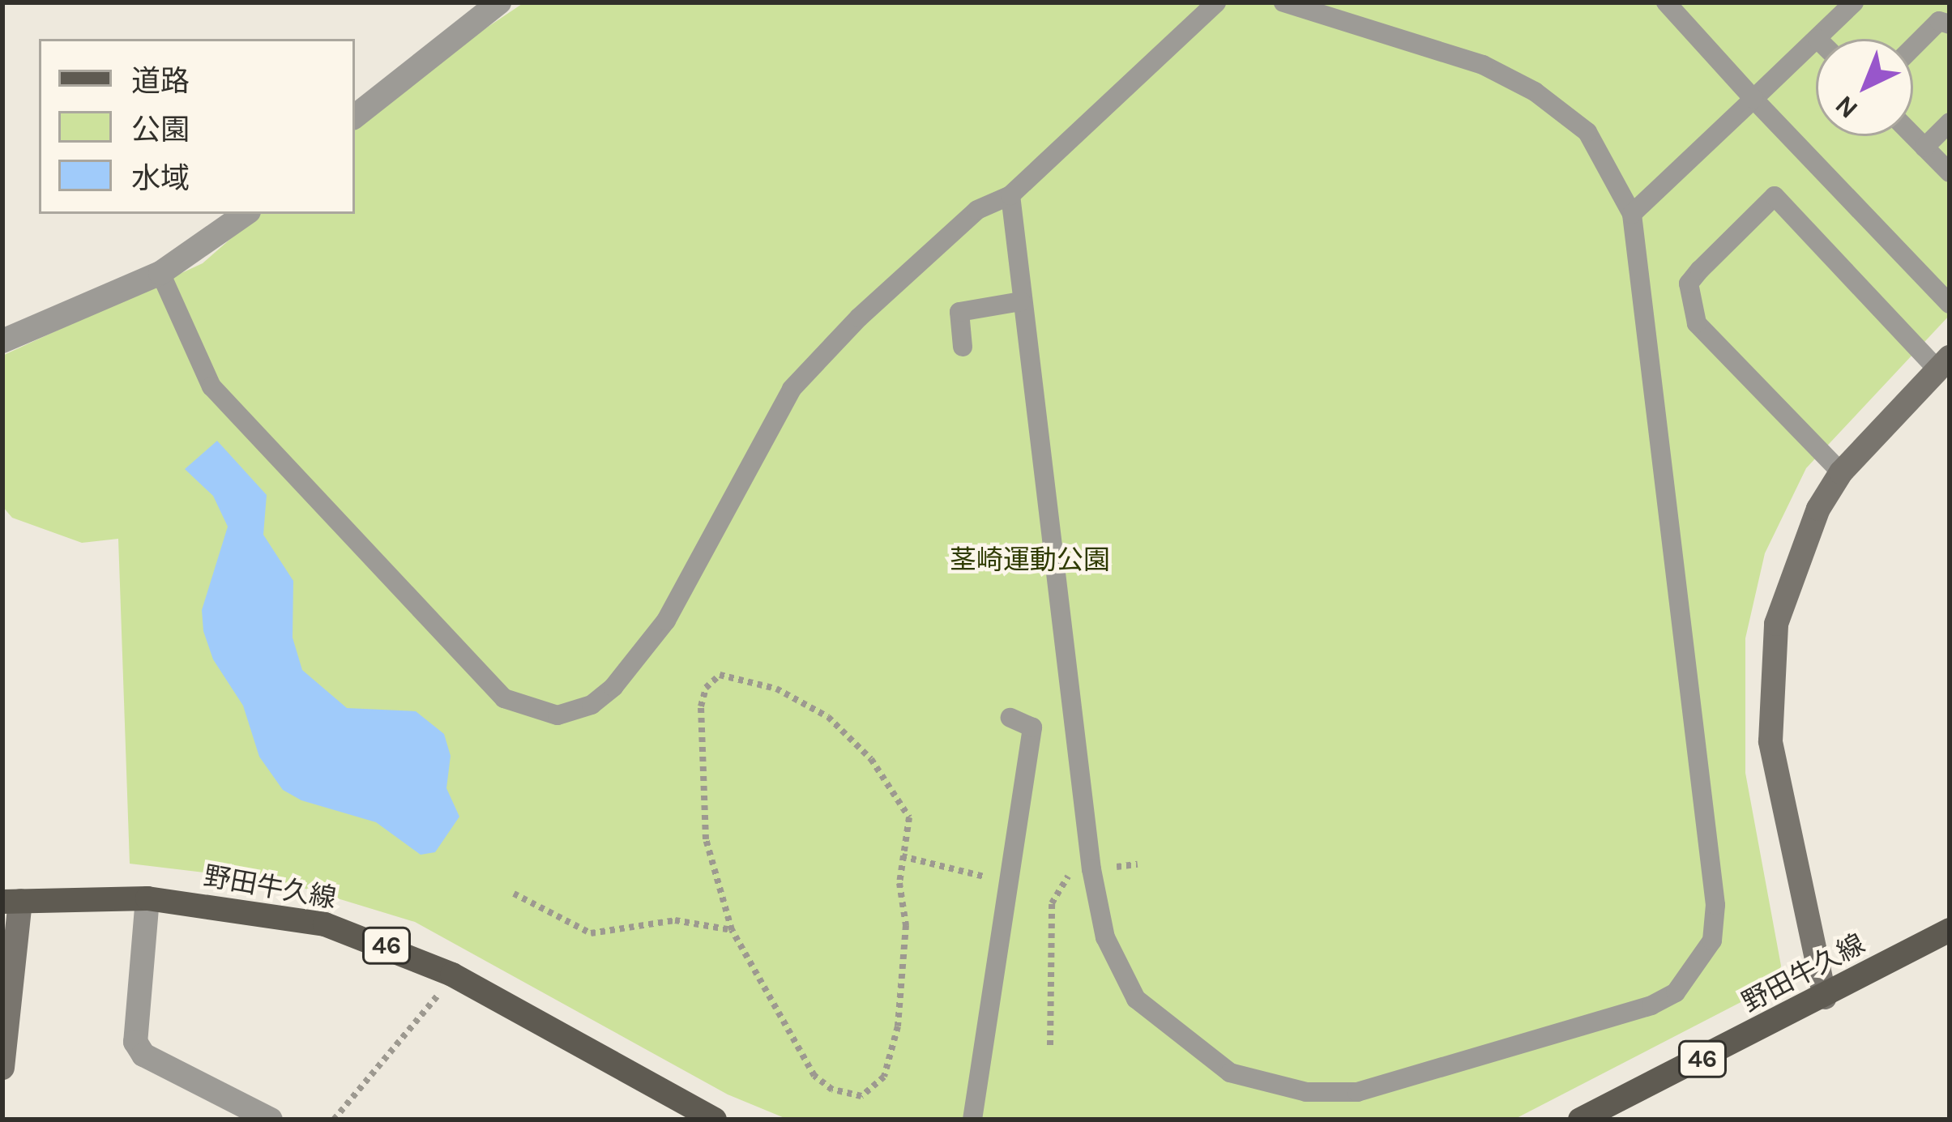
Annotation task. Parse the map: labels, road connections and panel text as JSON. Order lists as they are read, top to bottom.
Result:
{
  "streets": {
    "main road": ["野田牛久線", "46"]
  },
  "parks": ["茎崎運動公園"],
  "legend": ["道路", "公園", "水域"],
  "north": "bottom left"
}
